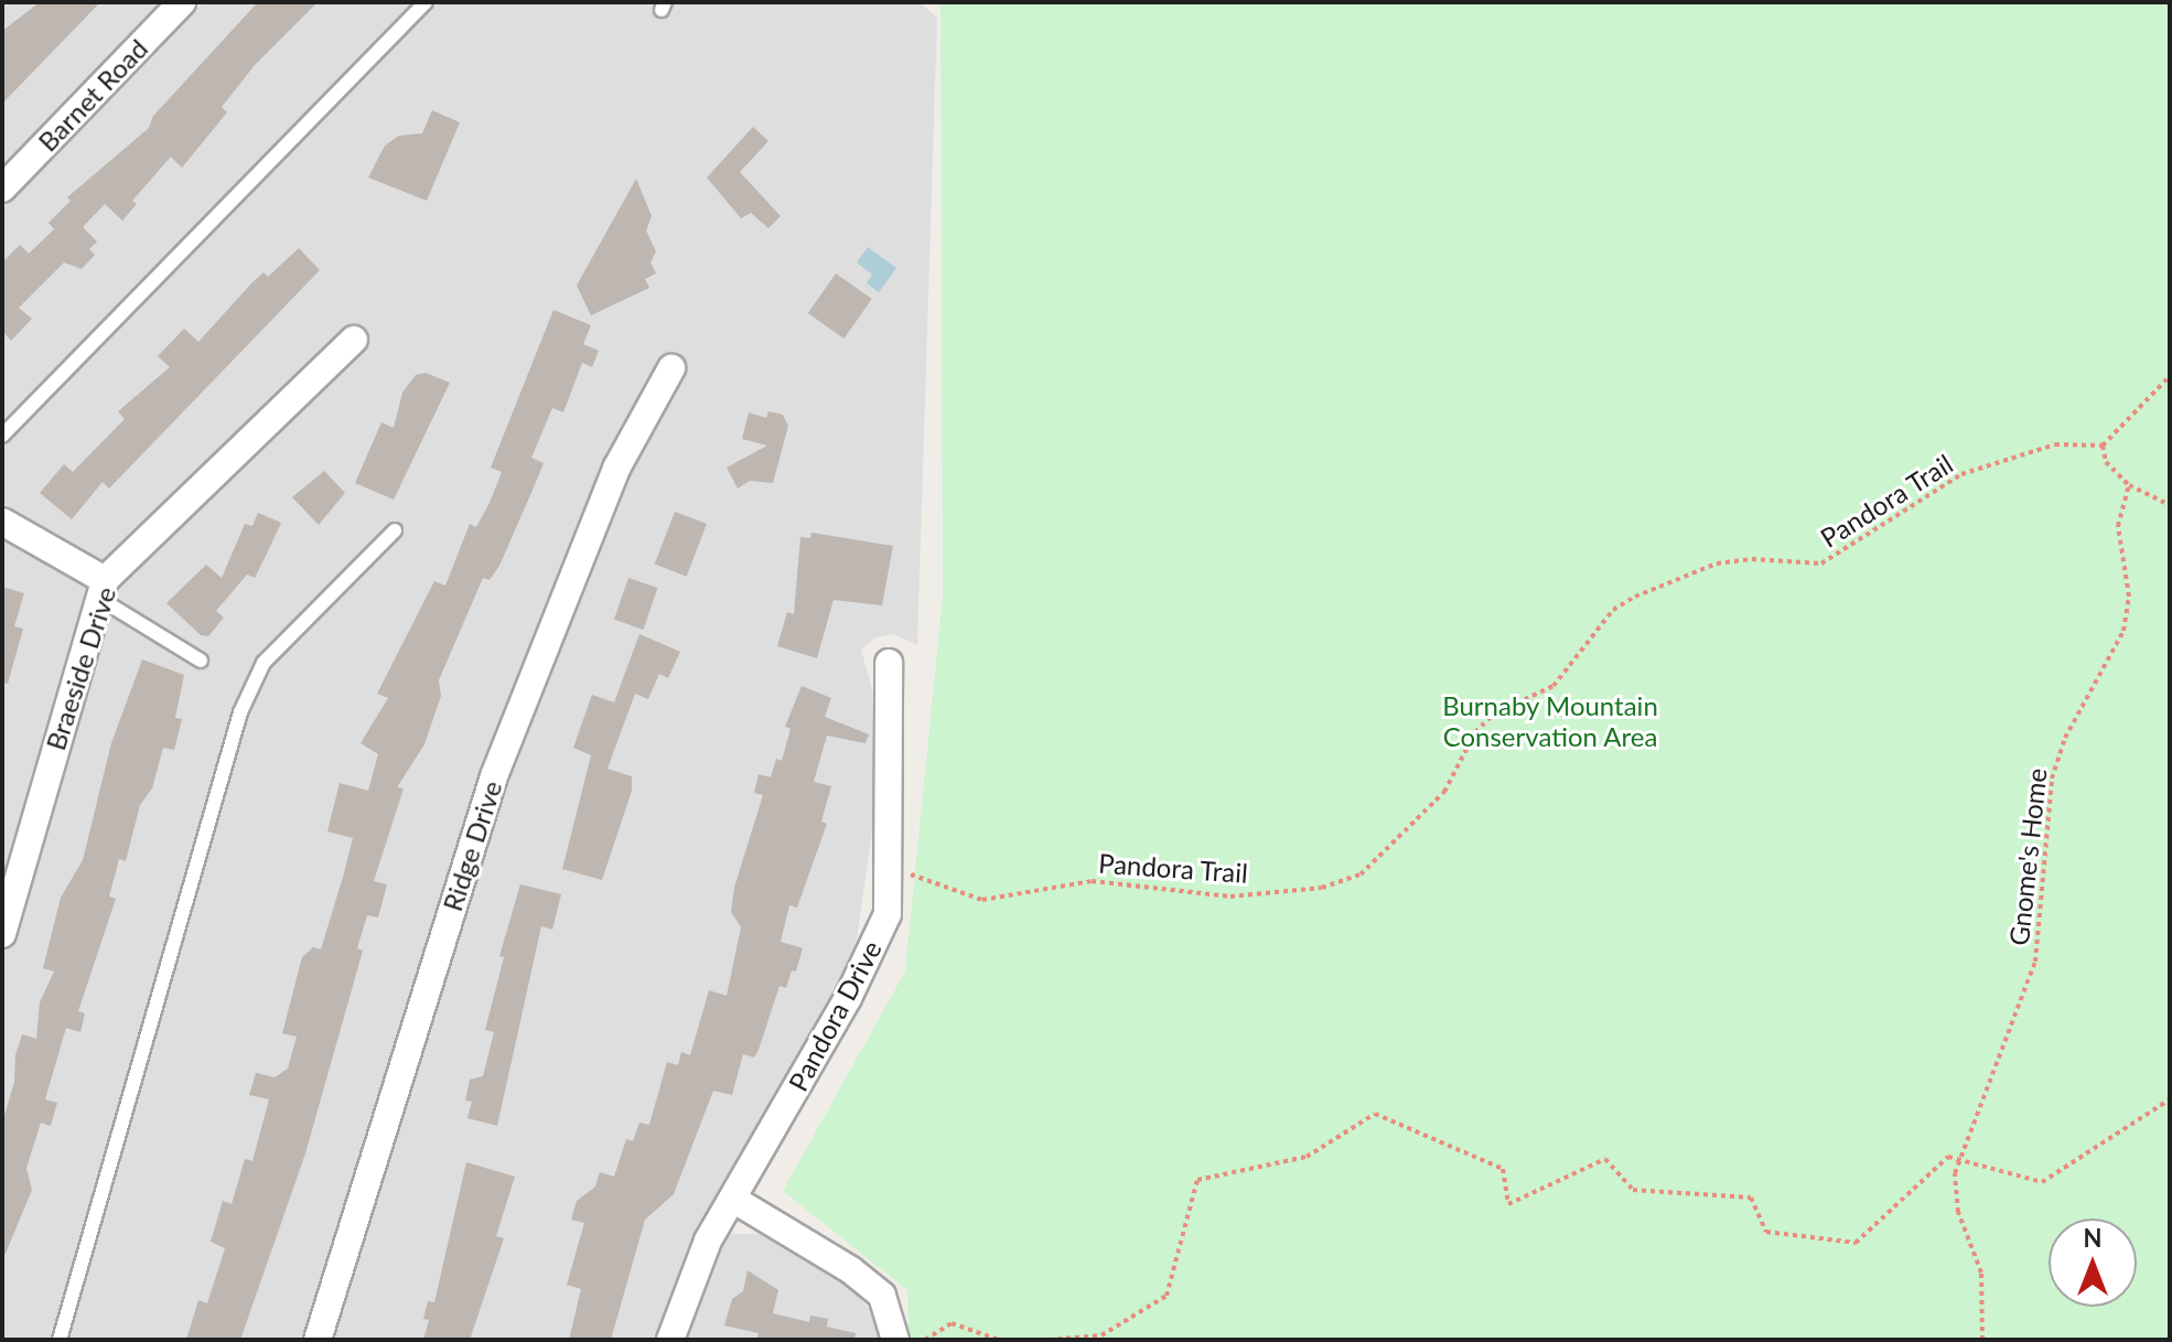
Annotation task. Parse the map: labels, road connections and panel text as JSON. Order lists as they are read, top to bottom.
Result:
{
  "streets": {
    "street": [
      "Barnet Road",
      "Braeside Drive",
      "Ridge Drive",
      "Pandora Drive"
    ],
    "path": ["Pandora Trail", "Gnome's Home"]
  },
  "crossings": [
    ["Pandora Trail", "Pandora Drive"]
  ],
  "parks": ["Burnaby Mountain Conservation Area"],
  "north": "top"
}
